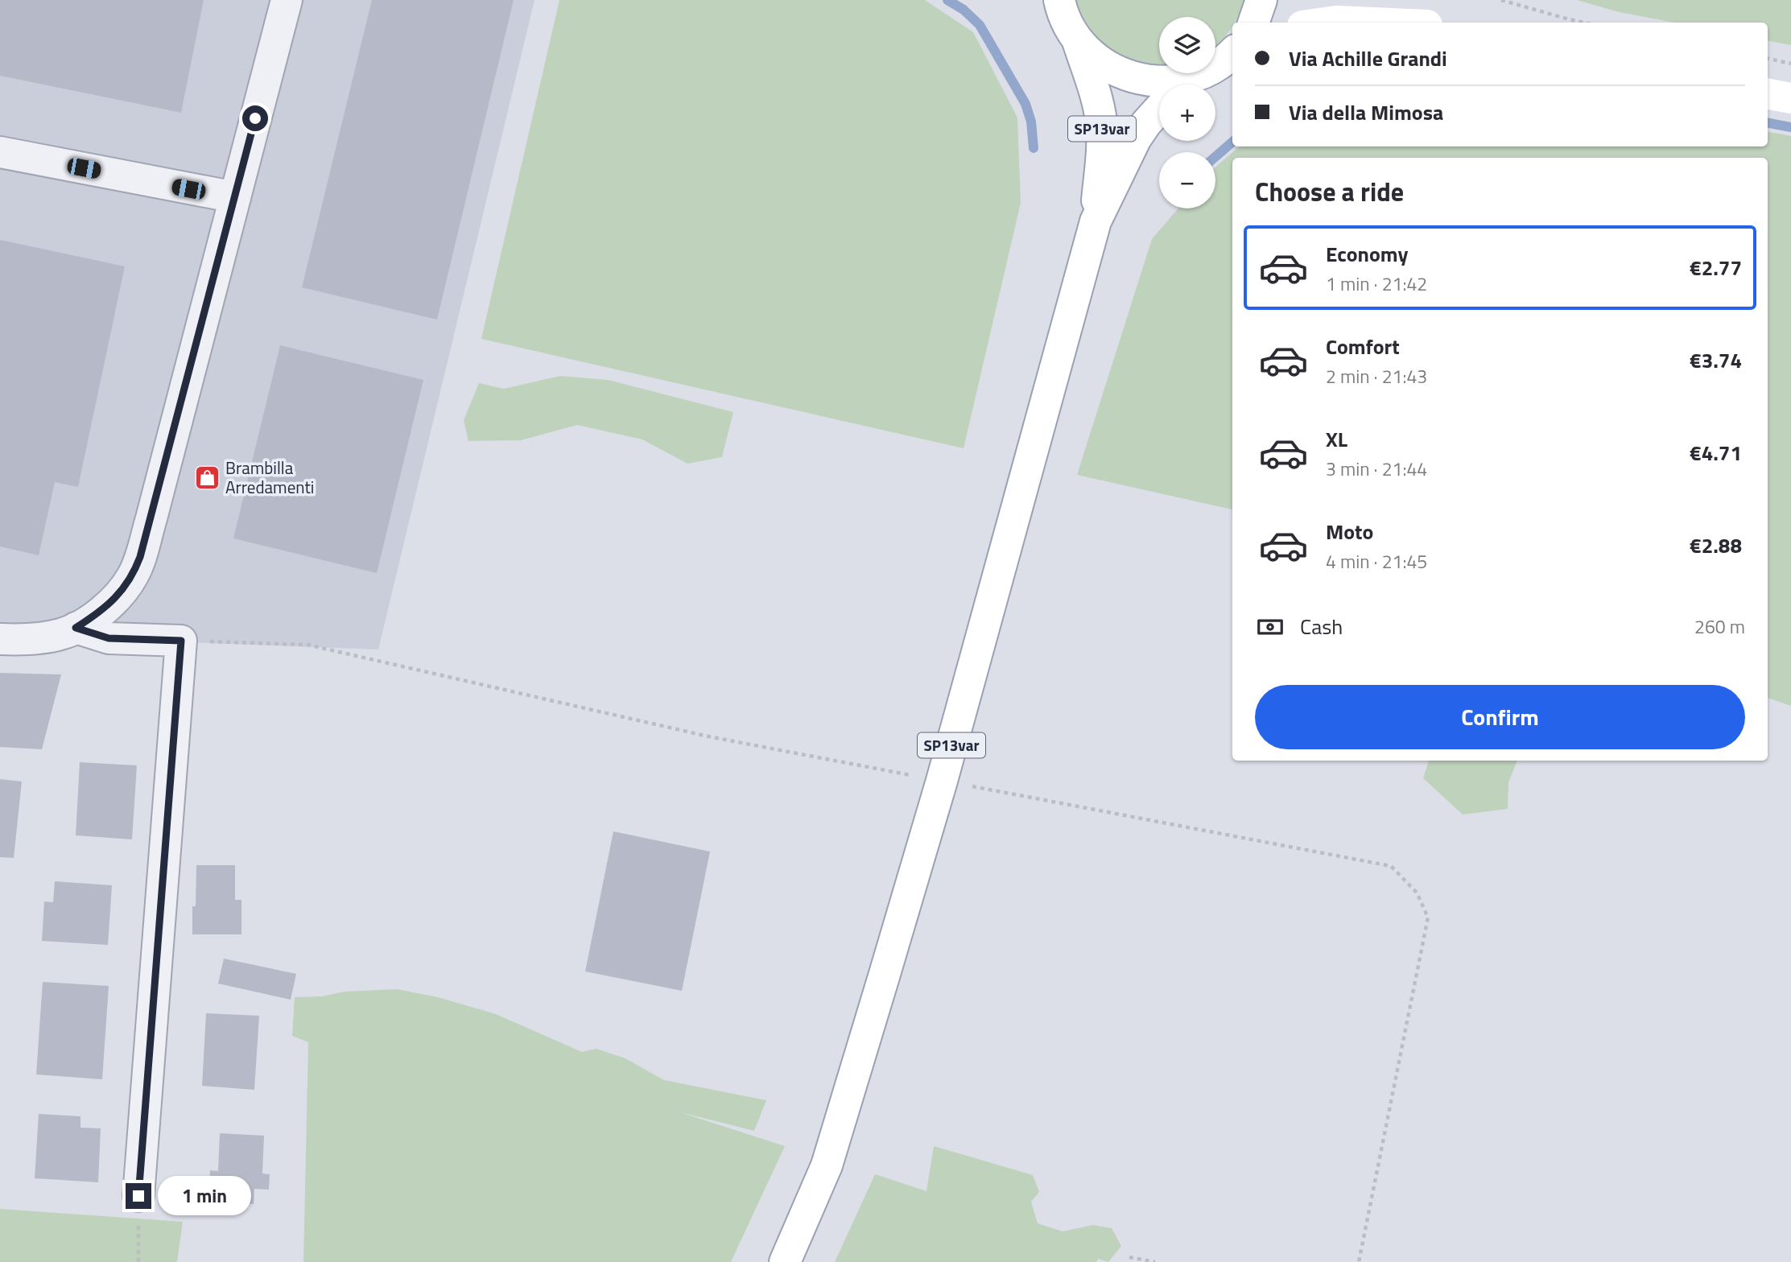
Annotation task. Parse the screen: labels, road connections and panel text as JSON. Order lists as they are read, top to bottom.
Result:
{
  "streets": {
    "main road": ["SP13var"]
  },
  "places": {
    "shop": ["Brambilla Arredamenti"]
  },
  "page": {
    "map_buttons": ["+", "−"],
    "banner": ["Via Achille Grandi", "Via della Mimosa"],
    "heading": "Choose a ride",
    "list": [
      {
        "name": "Economy",
        "note": "1 min · 21:42",
        "value": "€2.77"
      },
      {
        "name": "Comfort",
        "note": "2 min · 21:43",
        "value": "€3.74"
      },
      {
        "name": "XL",
        "note": "3 min · 21:44",
        "value": "€4.71"
      },
      {
        "name": "Moto",
        "note": "4 min · 21:45",
        "value": "€2.88"
      }
    ],
    "pay": ["Cash", "260 m"],
    "buttons": "Confirm",
    "bubble": "1 min"
  }
}
